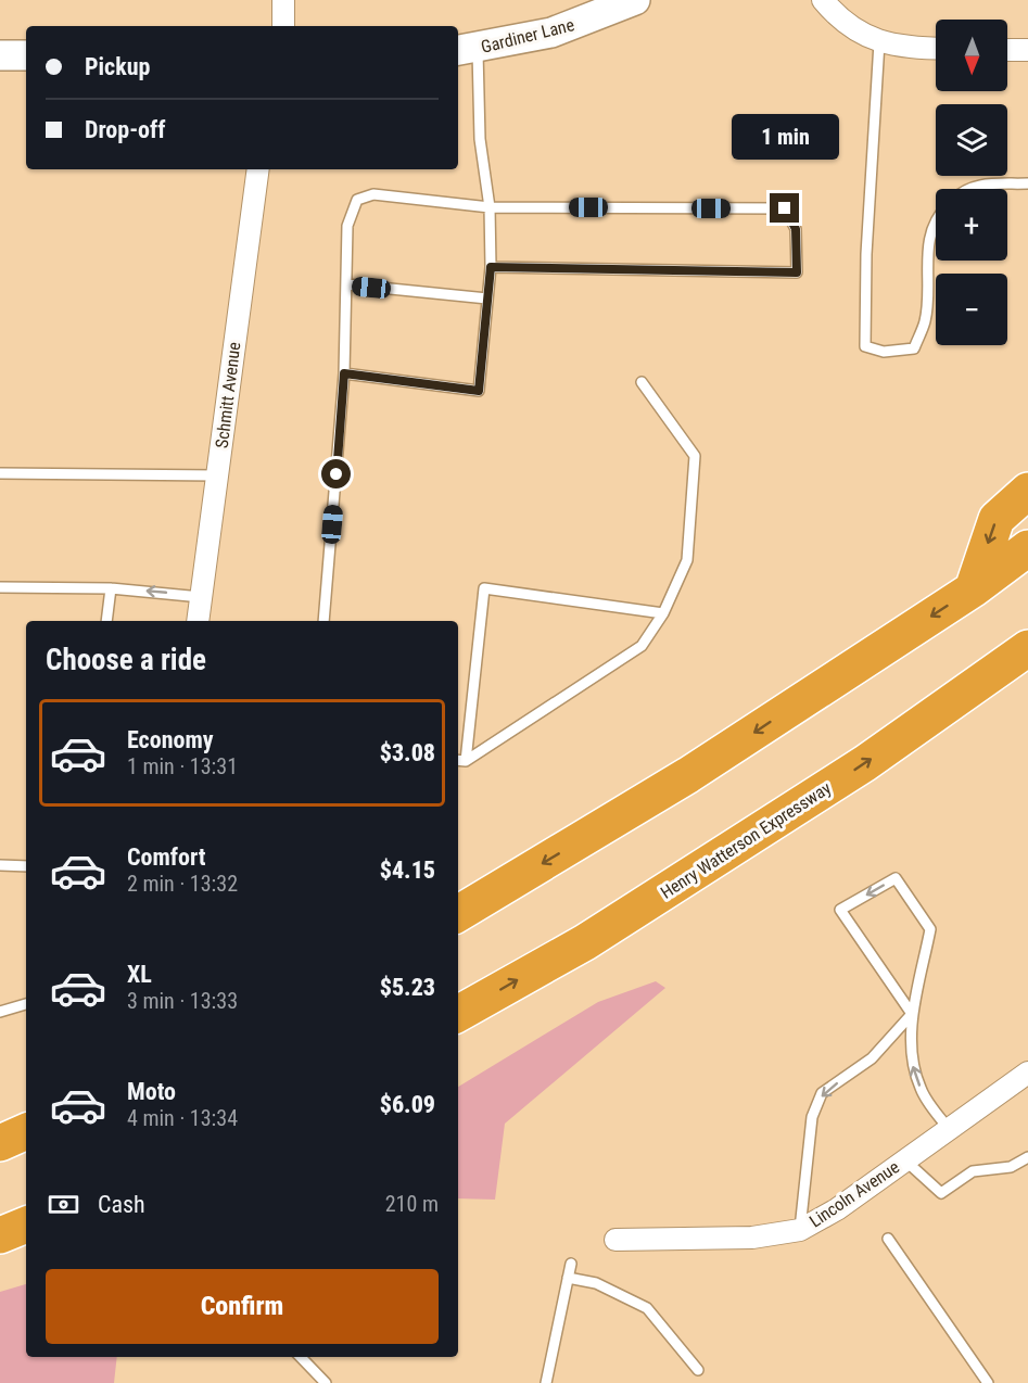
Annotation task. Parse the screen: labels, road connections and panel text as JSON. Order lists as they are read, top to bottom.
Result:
{
  "streets": {
    "highway": ["Henry Watterson Expressway"],
    "street": ["Gardiner Lane", "Schmitt Avenue", "Lincoln Avenue"]
  },
  "north": "bottom",
  "page": {
    "map_buttons": ["+", "−"],
    "banner": ["Pickup", "Drop-off"],
    "bubble": "1 min",
    "heading": "Choose a ride",
    "list": [
      {
        "name": "Economy",
        "note": "1 min · 13:31",
        "value": "$3.08"
      },
      {
        "name": "Comfort",
        "note": "2 min · 13:32",
        "value": "$4.15"
      },
      {
        "name": "XL",
        "note": "3 min · 13:33",
        "value": "$5.23"
      },
      {
        "name": "Moto",
        "note": "4 min · 13:34",
        "value": "$6.09"
      }
    ],
    "pay": ["Cash", "210 m"],
    "buttons": "Confirm"
  }
}
